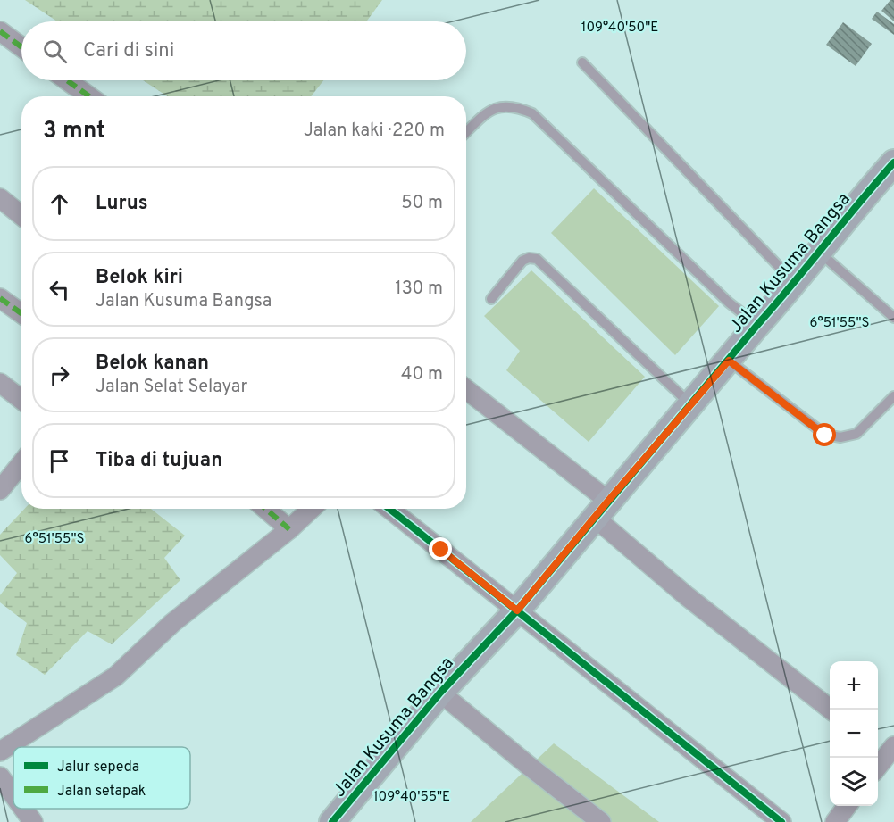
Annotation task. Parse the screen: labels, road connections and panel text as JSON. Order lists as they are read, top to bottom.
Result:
{
  "streets": {
    "street": ["Jalan Kusuma Bangsa"]
  },
  "legend": ["Jalur sepeda", "Jalan setapak"],
  "page": {
    "search": "Cari di sini",
    "heading": ["3 mnt", "Jalan kaki · 220 m"],
    "list": [
      ["Lurus", "50 m"],
      ["Belok kiri", "Jalan Kusuma Bangsa", "130 m"],
      ["Belok kanan", "Jalan Selat Selayar", "40 m"],
      "Tiba di tujuan"
    ],
    "map_buttons": ["+", "−"]
  },
  "coordinates": ["109°40'50\"E", "6°51'55\"S", "109°40'55\"E"]
}
